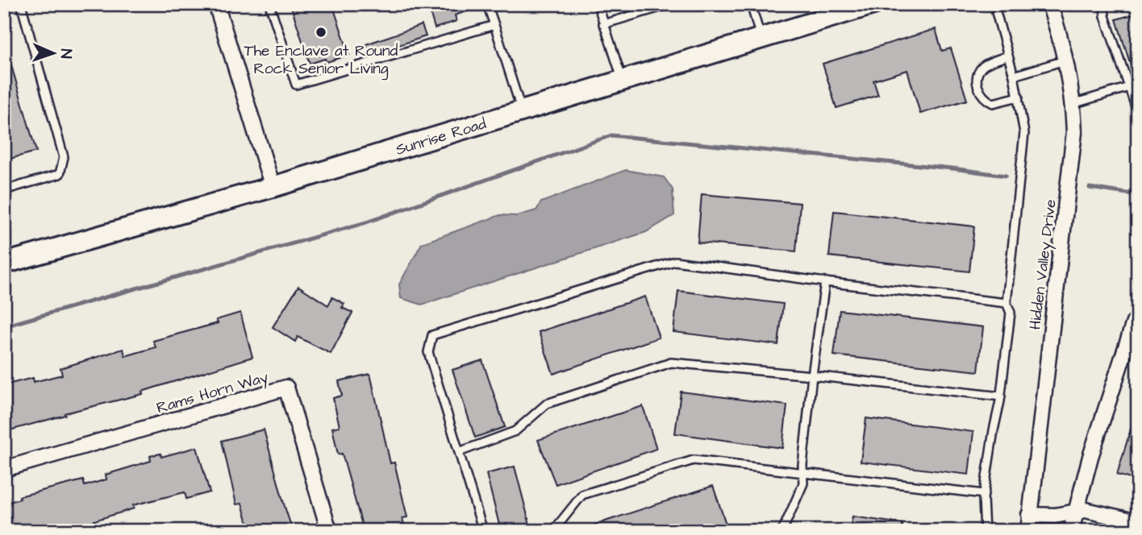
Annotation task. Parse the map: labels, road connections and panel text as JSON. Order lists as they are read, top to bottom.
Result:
{
  "streets": {
    "main road": ["Sunrise Road"],
    "street": ["Hidden Valley Drive", "Rams Horn Way"]
  },
  "places": ["The Enclave at Round Rock Senior Living"],
  "north": "right"
}
